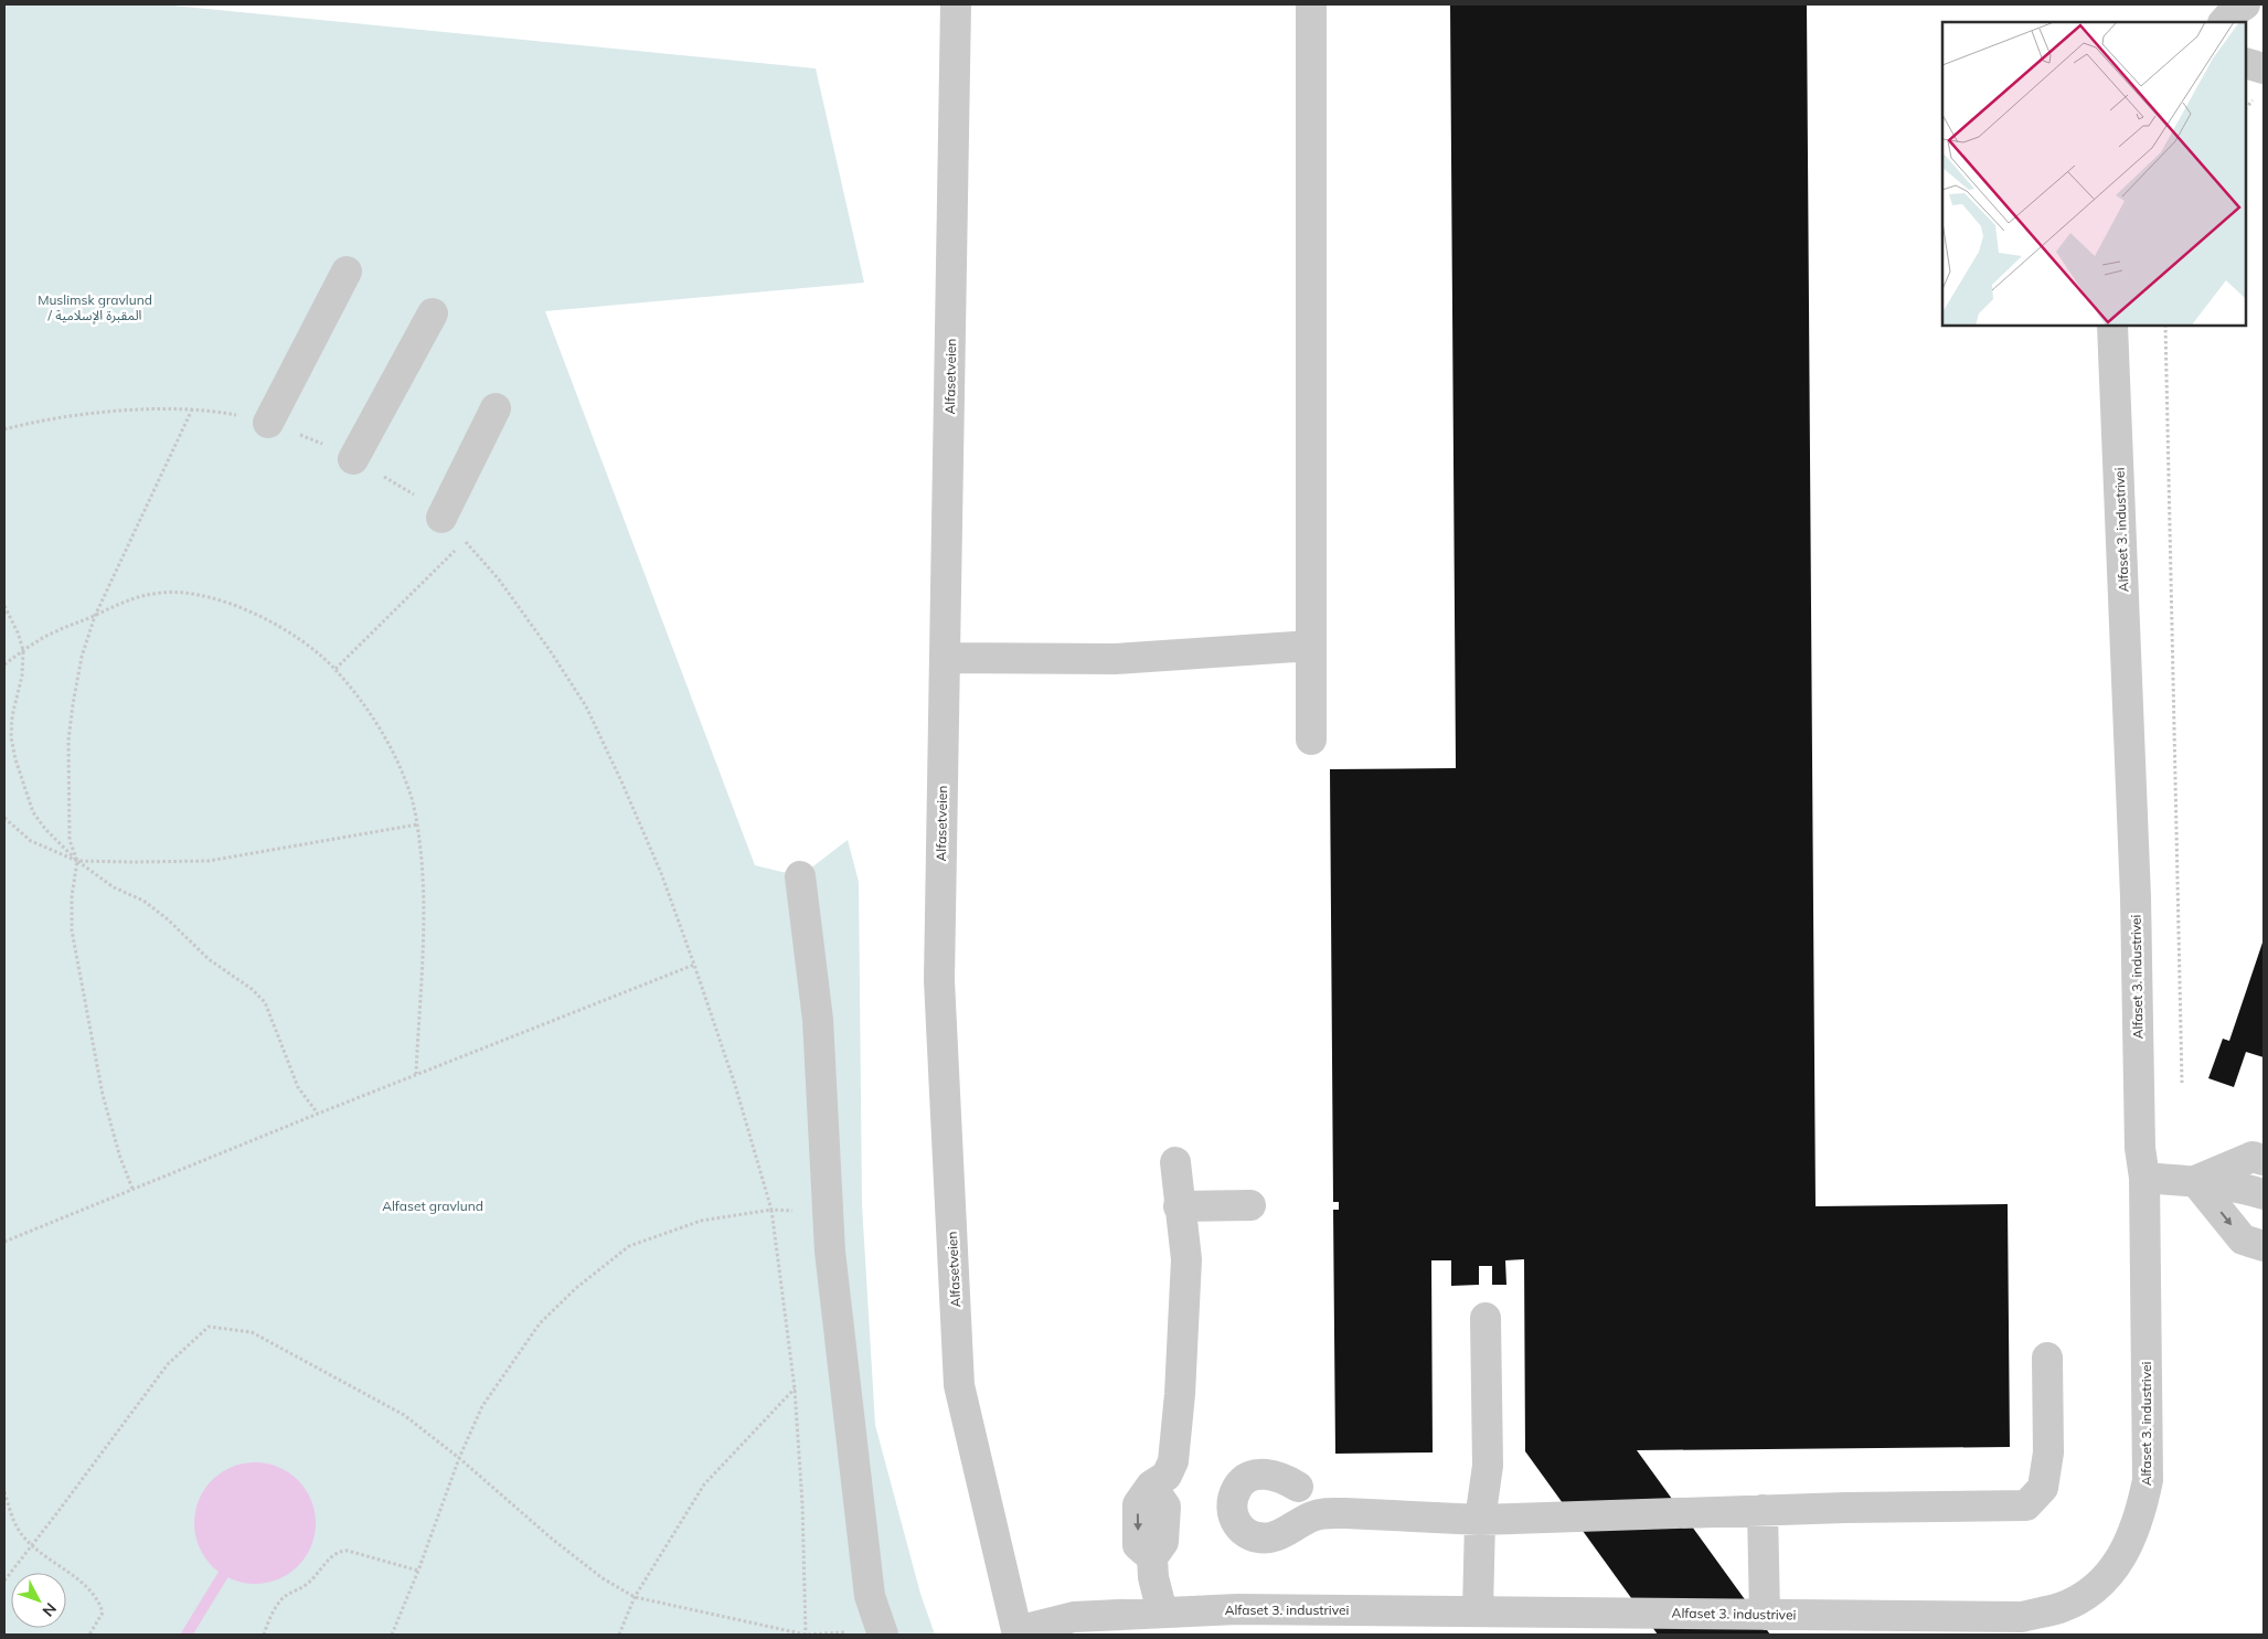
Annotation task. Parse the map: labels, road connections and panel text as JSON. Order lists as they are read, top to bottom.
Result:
{
  "streets": {
    "street": ["Alfasetveien", "Alfaset 3. industrivei"]
  },
  "crossings": [
    ["Alfasetveien", "Alfaset 3. industrivei"]
  ],
  "parks": ["Muslimsk gravlund / المقبرة الإسلامية", "Alfaset gravlund"],
  "north": "bottom right"
}
